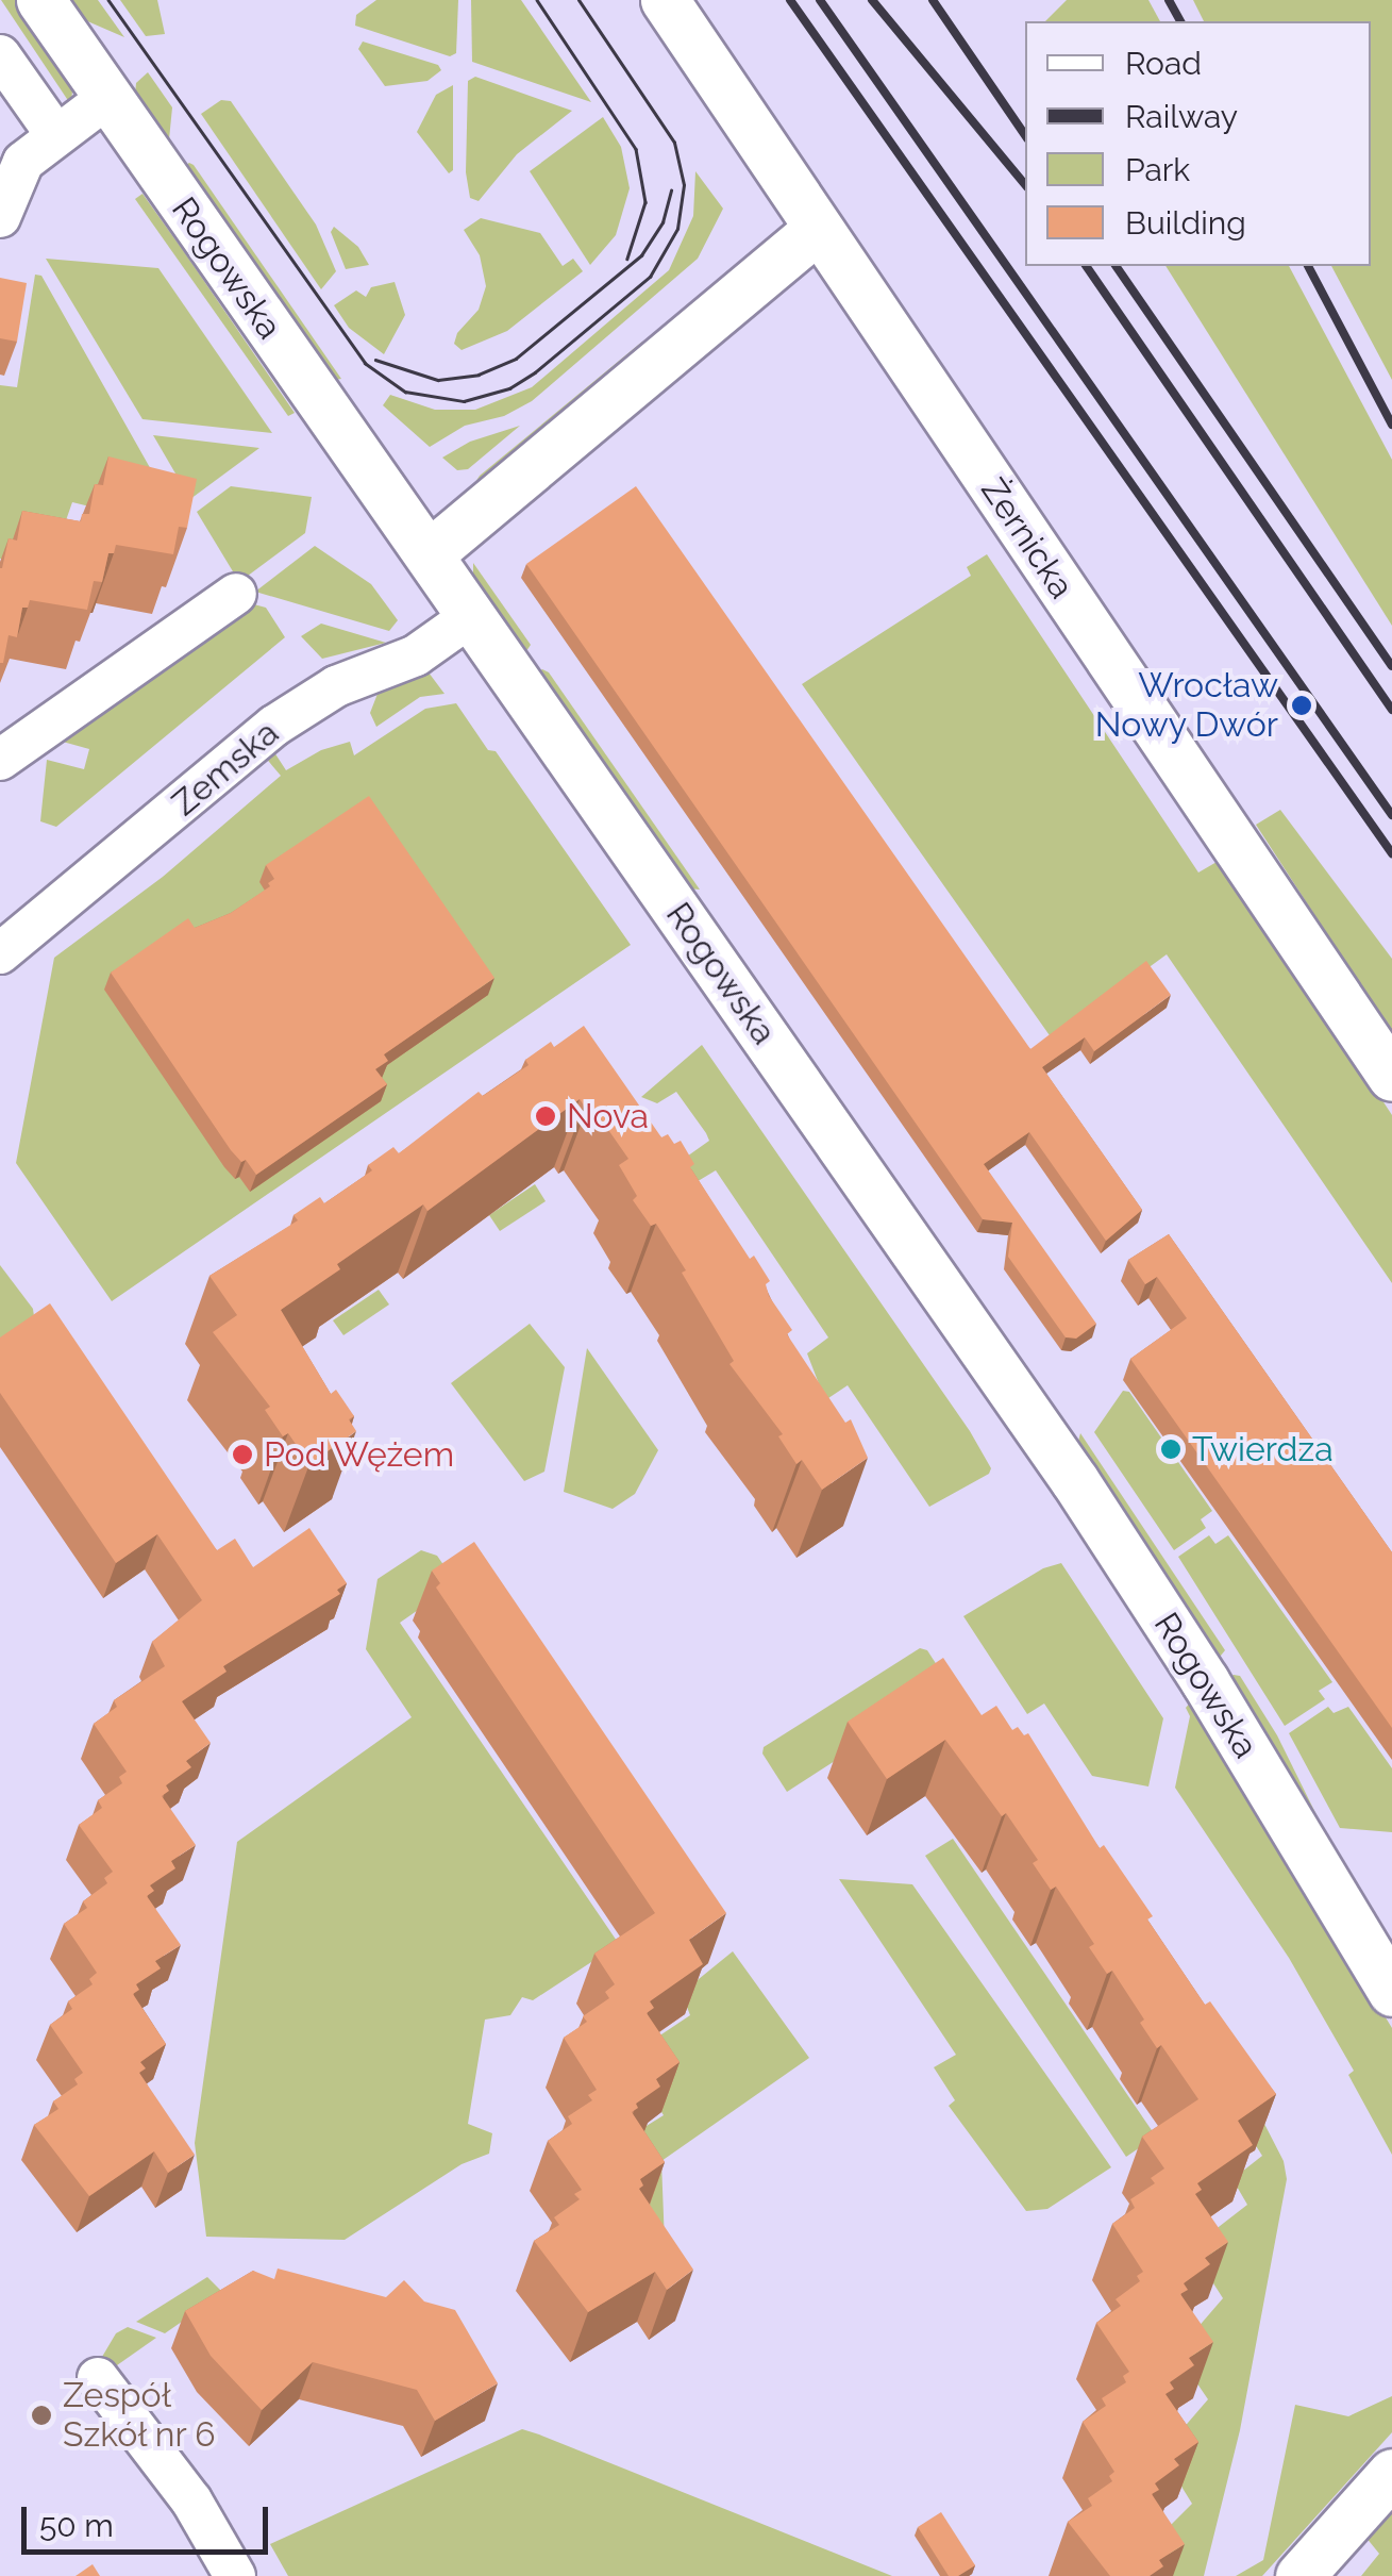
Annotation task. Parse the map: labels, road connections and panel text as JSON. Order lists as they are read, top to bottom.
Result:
{
  "streets": {
    "street": ["Rogowska", "Żernicka", "Zemska"]
  },
  "crossings": [
    ["Rogowska", "Zemska"]
  ],
  "places": [
    "Wrocław Nowy Dwór",
    "Nova",
    "Twierdza",
    "Pod Wężem",
    "Zespół Szkół nr 6"
  ],
  "legend": [
    "Road",
    "Railway",
    "Park",
    "Building"
  ],
  "scale_bar": "50 m"
}
